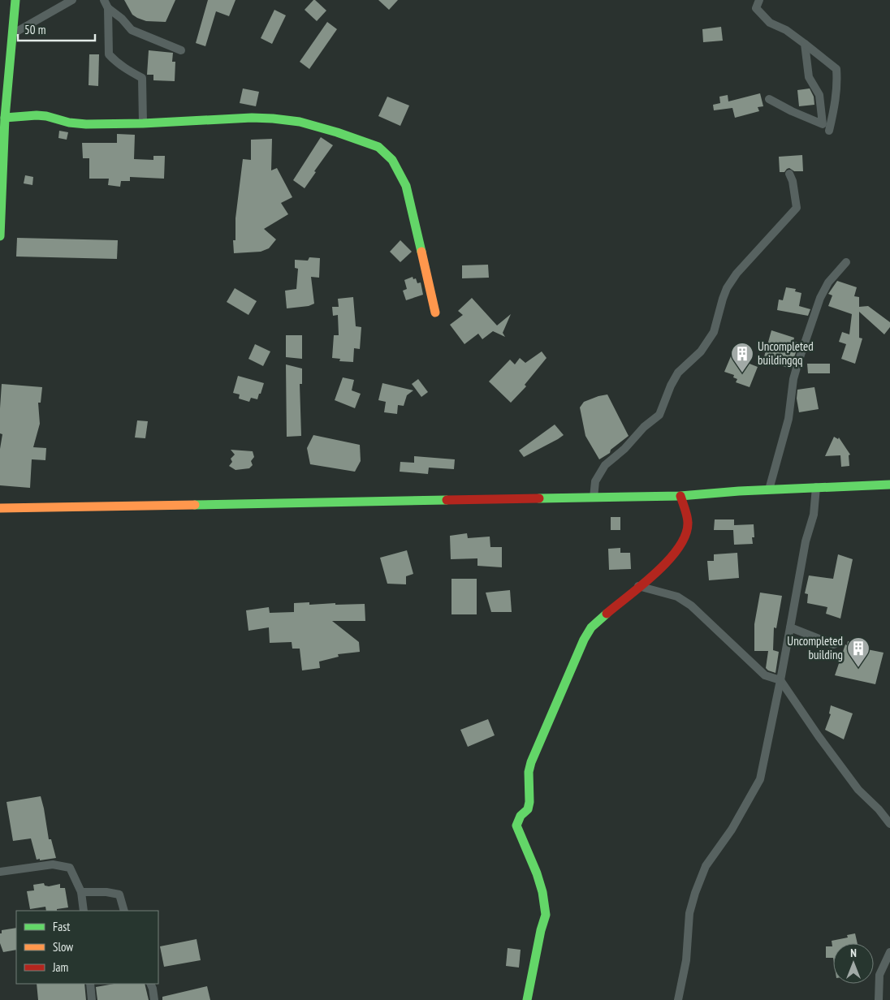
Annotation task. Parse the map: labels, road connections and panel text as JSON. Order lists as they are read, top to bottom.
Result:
{
  "places": {
    "building": ["Uncompleted buildingqq", "Uncompleted building"]
  },
  "legend": ["Fast", "Slow", "Jam"],
  "scale_bar": "50 m",
  "north": "top"
}
